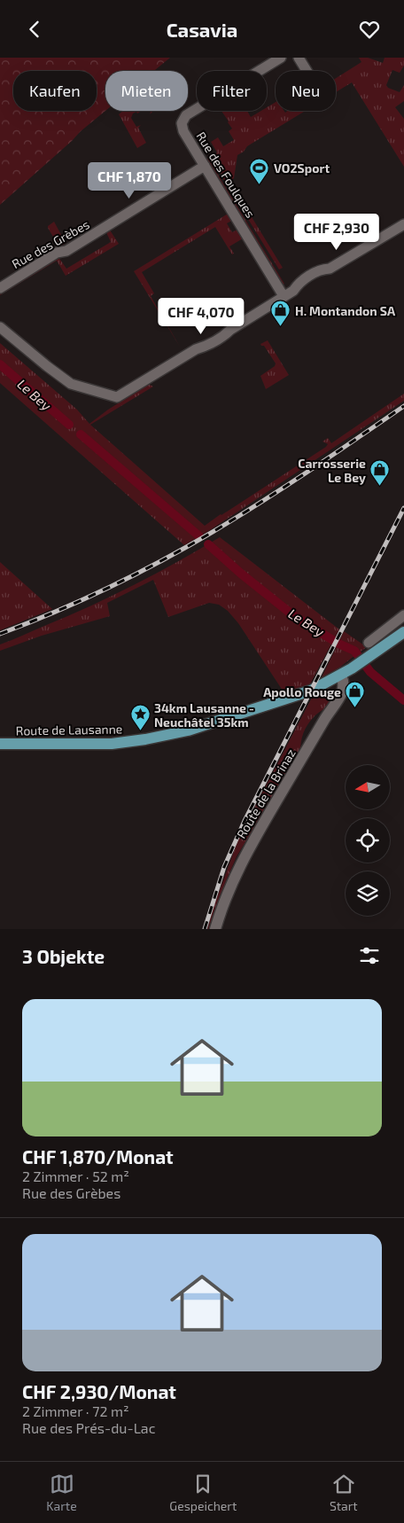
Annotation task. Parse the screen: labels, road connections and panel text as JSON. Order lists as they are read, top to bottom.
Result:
{
  "streets": {
    "main road": ["Route de Lausanne"],
    "street": ["Rue des Foulques", "Rue des Grèbes", "Route de la Brinaz"]
  },
  "crossings": [
    ["Rue des Foulques", "Rue des Grèbes"],
    ["Route de Lausanne", "Route de la Brinaz"]
  ],
  "water": ["Le Bey"],
  "places": {
    "sports": ["VO2Sport"],
    "shop": ["H. Montandon SA", "Carrosserie Le Bey", "Apollo Rouge"],
    "place": ["34km Lausanne - Neuchâtel 35km"]
  },
  "north": "left",
  "page": {
    "header": "Casavia",
    "chip": [
      "Kaufen",
      "Mieten",
      "Filter",
      "Neu"
    ],
    "price": ["CHF 1,870", "CHF 2,930", "CHF 4,070"],
    "heading": "3 Objekte",
    "list": [
      {
        "name": "CHF 1,870/Monat",
        "note": "2 Zimmer · 52 m² · Rue des Grèbes"
      },
      {
        "name": "CHF 2,930/Monat",
        "note": "2 Zimmer · 72 m² · Rue des Prés-du-Lac"
      }
    ],
    "tabs": ["Karte", "Gespeichert", "Start"]
  }
}
